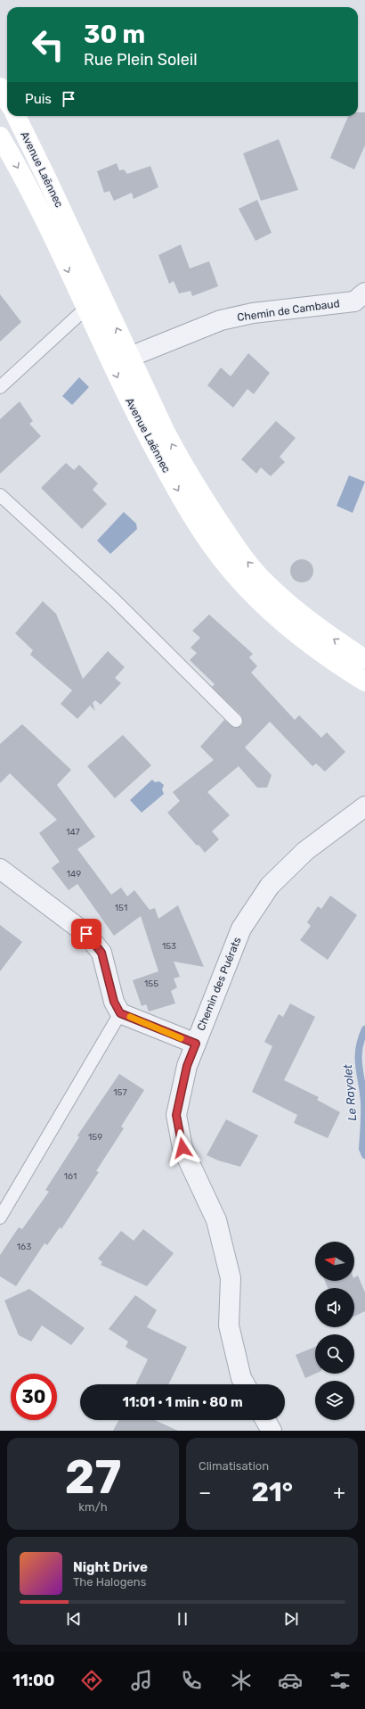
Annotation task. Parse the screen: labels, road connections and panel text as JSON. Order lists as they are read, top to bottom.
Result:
{
  "streets": {
    "main road": ["Avenue Laënnec"],
    "street": ["Chemin de Cambaud", "Chemin des Puérats"]
  },
  "crossings": [
    ["Avenue Laënnec", "Chemin de Cambaud"]
  ],
  "water": ["Le Rayolet"],
  "house_numbers": [
    "147",
    "149",
    "151",
    "153",
    "155",
    "157",
    "159",
    "161",
    "163"
  ],
  "north": "left",
  "page": {
    "turn": ["30 m", "Rue Plein Soleil"],
    "then": "Puis",
    "limit": "30",
    "trip": "11:01 · 1 min · 80 m",
    "tile": [
      ["27", "km/h"],
      "Climatisation"
    ],
    "heat": ["−", "21°", "+"],
    "song": ["Night Drive", "The Halogens"],
    "tabs": "11:00"
  }
}
